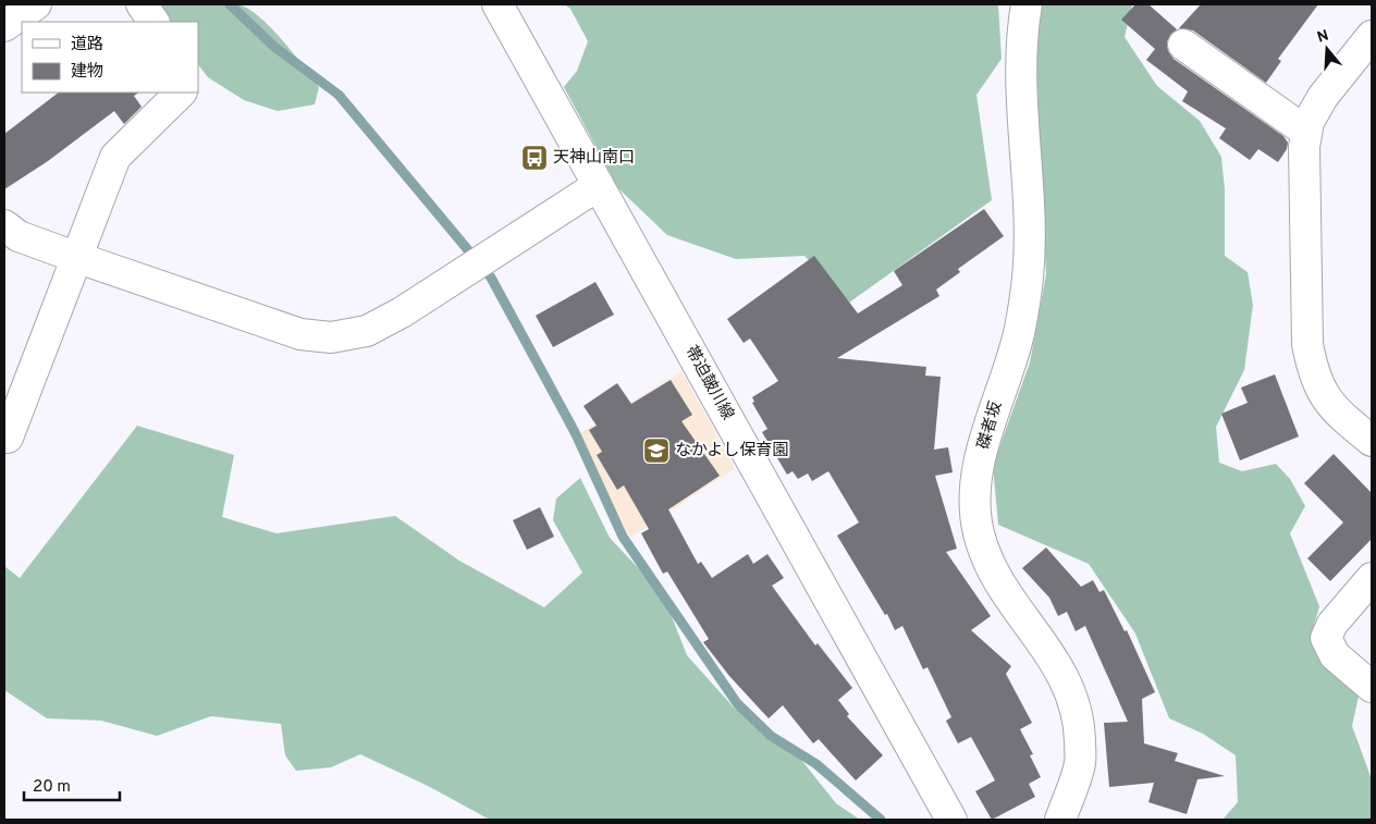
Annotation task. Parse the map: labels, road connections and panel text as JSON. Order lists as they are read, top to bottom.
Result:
{
  "streets": {
    "street": ["帯迫皷川線", "磔者坂"]
  },
  "places": {
    "bus stop": ["天神山南口"],
    "school or university": ["なかよし保育園"]
  },
  "legend": ["道路", "建物"],
  "scale_bar": "20 m",
  "north": "top"
}
